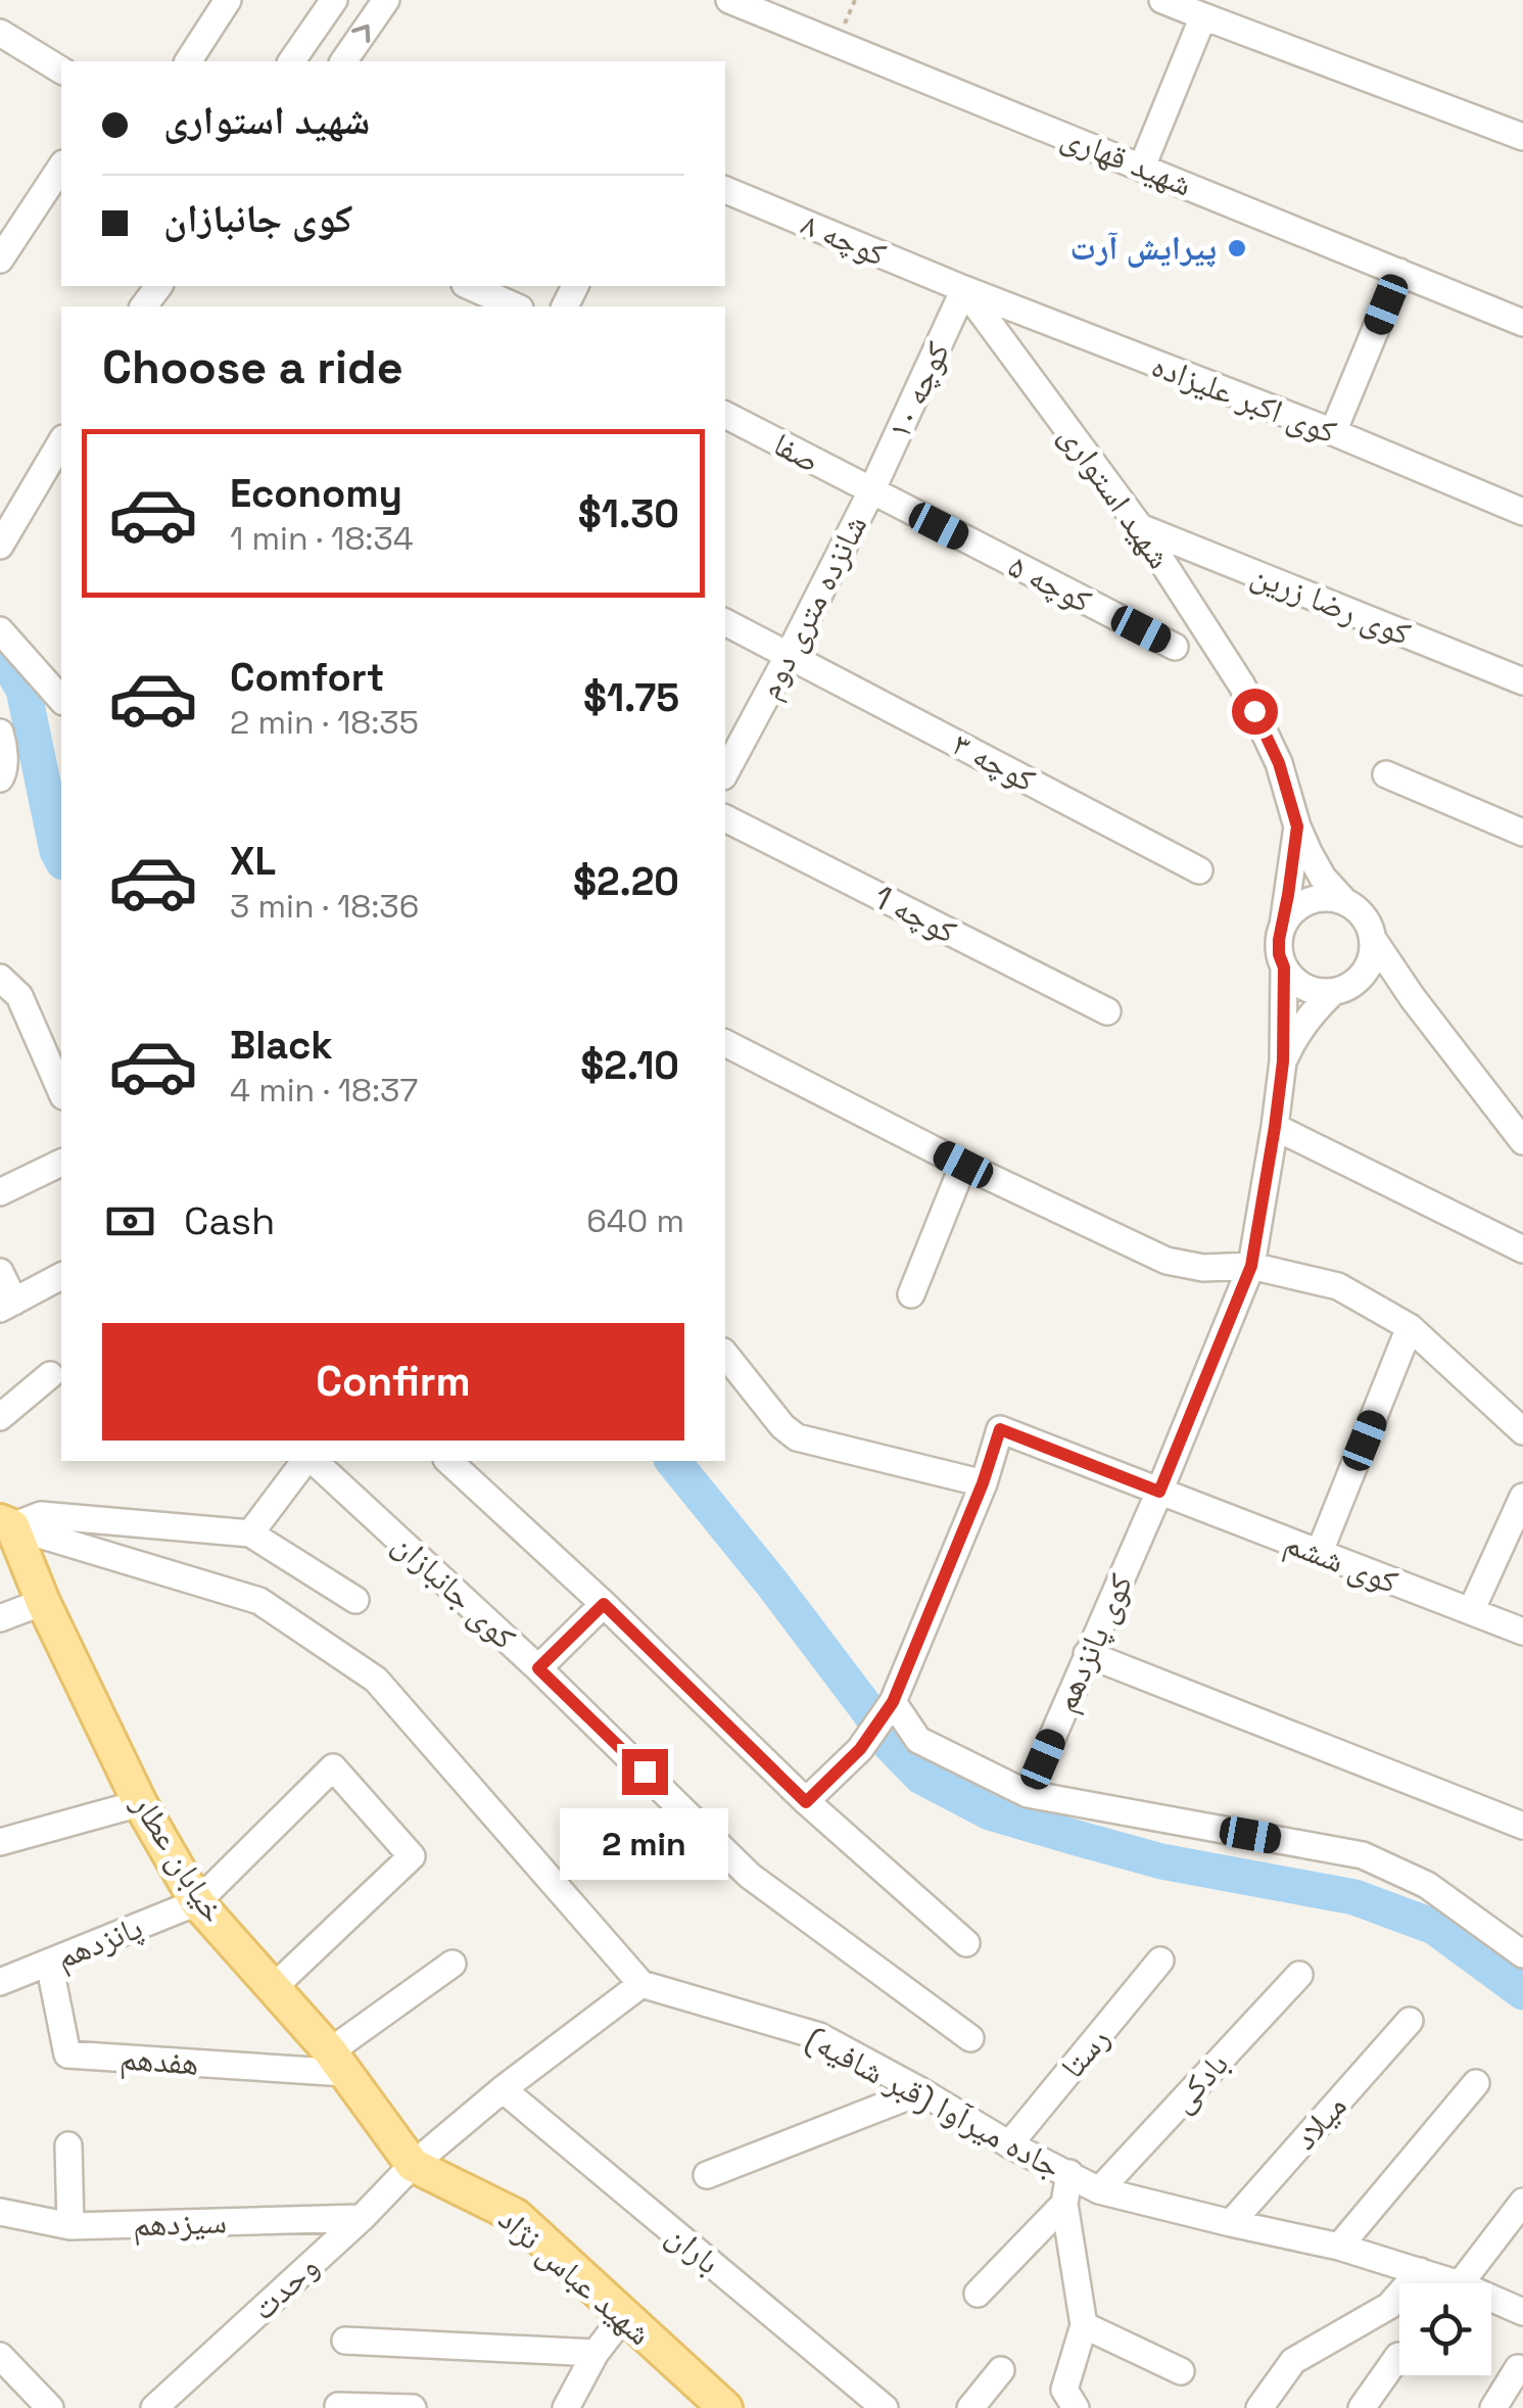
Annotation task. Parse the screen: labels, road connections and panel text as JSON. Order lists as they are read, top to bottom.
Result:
{
  "streets": {
    "main road": ["خیابان عطار", "شهید عباس نژاد"],
    "street": [
      "شهید قهاری",
      "کوچه ۸",
      "کوچه ۱۰",
      "کوی اکبر علیزاده",
      "صفا",
      "شهید استواری",
      "کوچه ۵",
      "کوی رضا زرین",
      "شانزده متری دوم",
      "کوچه ۳",
      "کوچه 1",
      "کوی ششم",
      "کوی جانبازان",
      "کوی پانزدهم",
      "پانزدهم",
      "رستا",
      "هفدهم",
      "بادکی",
      "جاده میرآوا (قبر شافیه)",
      "میلاد",
      "سیزدهم",
      "باران",
      "وحدت"
    ]
  },
  "crossings": [
    ["کوچه ۸", "کوچه ۱۰"],
    ["کوچه ۸", "کوی اکبر علیزاده"],
    ["کوچه ۸", "شهید استواری"],
    ["کوچه ۱۰", "کوی اکبر علیزاده"],
    ["کوچه ۱۰", "صفا"],
    ["کوچه ۱۰", "شهید استواری"],
    ["کوچه ۱۰", "کوچه ۵"],
    ["کوچه ۱۰", "شانزده متری دوم"],
    ["کوی اکبر علیزاده", "شهید استواری"],
    ["صفا", "کوچه ۵"],
    ["صفا", "شانزده متری دوم"],
    ["شهید استواری", "کوی رضا زرین"],
    ["شهید استواری", "کوی پانزدهم"],
    ["کوچه ۵", "شانزده متری دوم"],
    ["شانزده متری دوم", "کوچه ۳"],
    ["کوی ششم", "کوی پانزدهم"],
    ["خیابان عطار", "پانزدهم"],
    ["خیابان عطار", "هفدهم"],
    ["خیابان عطار", "شهید عباس نژاد"],
    ["خیابان عطار", "وحدت"],
    ["پانزدهم", "هفدهم"],
    ["رستا", "جاده میرآوا (قبر شافیه)"],
    ["بادکی", "جاده میرآوا (قبر شافیه)"],
    ["جاده میرآوا (قبر شافیه)", "میلاد"],
    ["جاده میرآوا (قبر شافیه)", "وحدت"],
    ["سیزدهم", "وحدت"],
    ["باران", "وحدت"],
    ["شهید عباس نژاد", "وحدت"]
  ],
  "places": ["پیرایش آرت"],
  "page": {
    "banner": ["شهید استواری", "کوی جانبازان"],
    "heading": "Choose a ride",
    "list": [
      {
        "name": "Economy",
        "note": "1 min · 18:34",
        "value": "$1.30"
      },
      {
        "name": "Comfort",
        "note": "2 min · 18:35",
        "value": "$1.75"
      },
      {
        "name": "XL",
        "note": "3 min · 18:36",
        "value": "$2.20"
      },
      {
        "name": "Black",
        "note": "4 min · 18:37",
        "value": "$2.10"
      }
    ],
    "pay": ["Cash", "640 m"],
    "buttons": "Confirm",
    "bubble": "2 min"
  }
}
